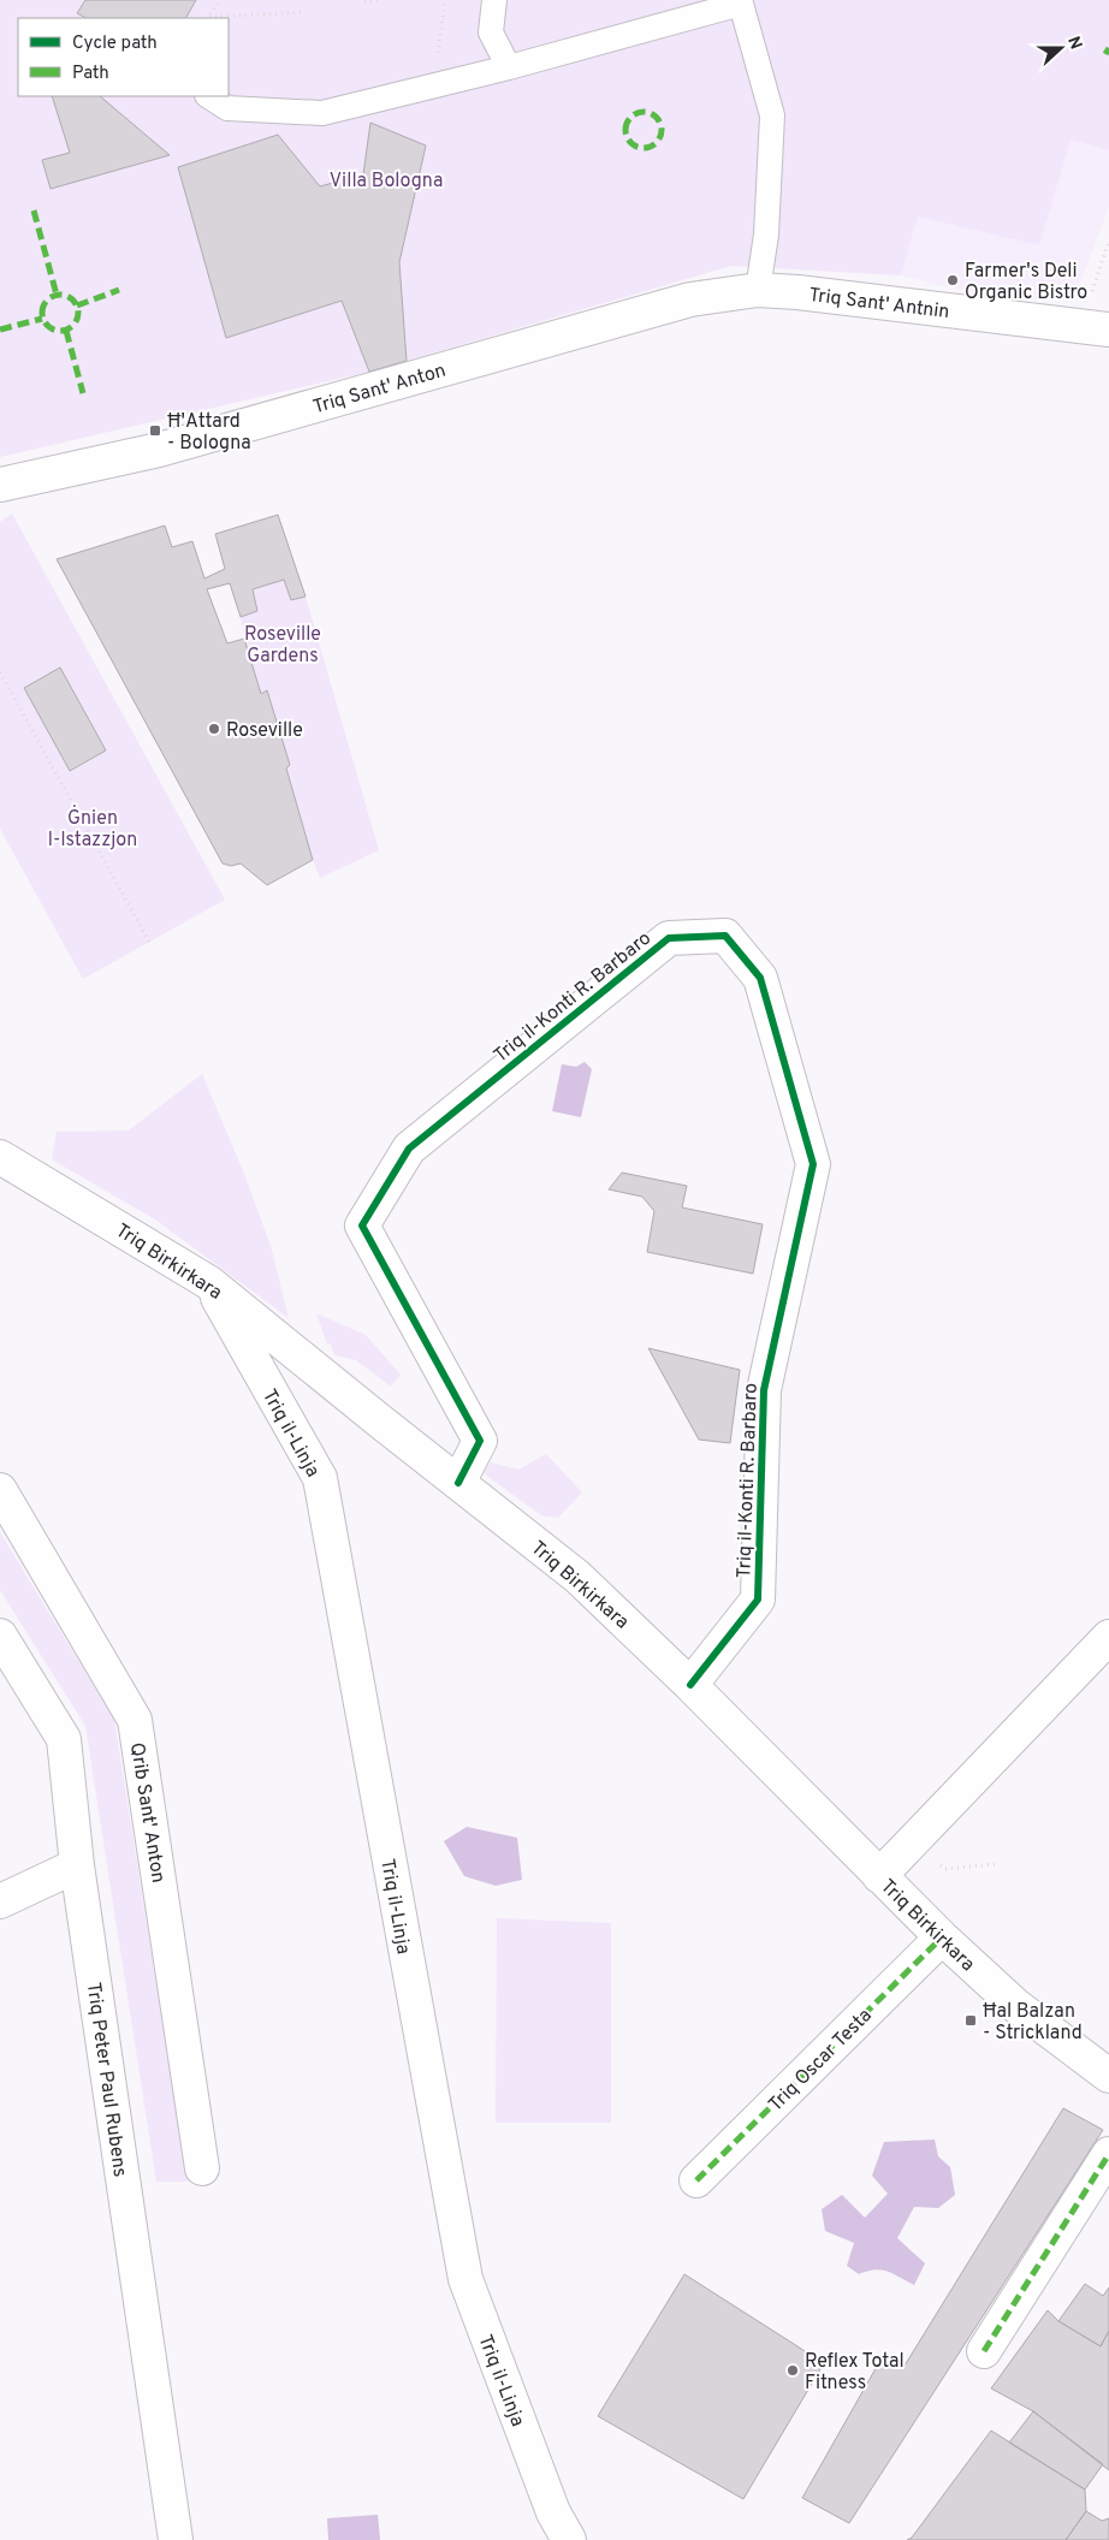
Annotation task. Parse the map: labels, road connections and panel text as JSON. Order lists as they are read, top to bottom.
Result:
{
  "streets": {
    "street": [
      "Triq Sant' Antnin",
      "Triq Sant' Anton",
      "Triq il-Konti R. Barbaro",
      "Triq Birkirkara",
      "Triq il-Linja",
      "Qrib Sant' Anton",
      "Triq Oscar Testa",
      "Triq Peter Paul Rubens"
    ]
  },
  "crossings": [
    ["Triq Sant' Antnin", "Triq Sant' Anton"],
    ["Triq il-Konti R. Barbaro", "Triq Birkirkara"],
    ["Triq Birkirkara", "Triq il-Linja"],
    ["Triq Birkirkara", "Triq Oscar Testa"]
  ],
  "parks": ["Villa Bologna", "Roseville Gardens", "Ġnien l-Istazzjon"],
  "places": {
    "other": ["Farmer's Deli Organic Bistro", "Roseville", "Reflex Total Fitness"],
    "transit": ["Ħ'Attard - Bologna", "Ħal Balzan - Strickland"]
  },
  "legend": ["Cycle path", "Path"],
  "north": "right"
}
